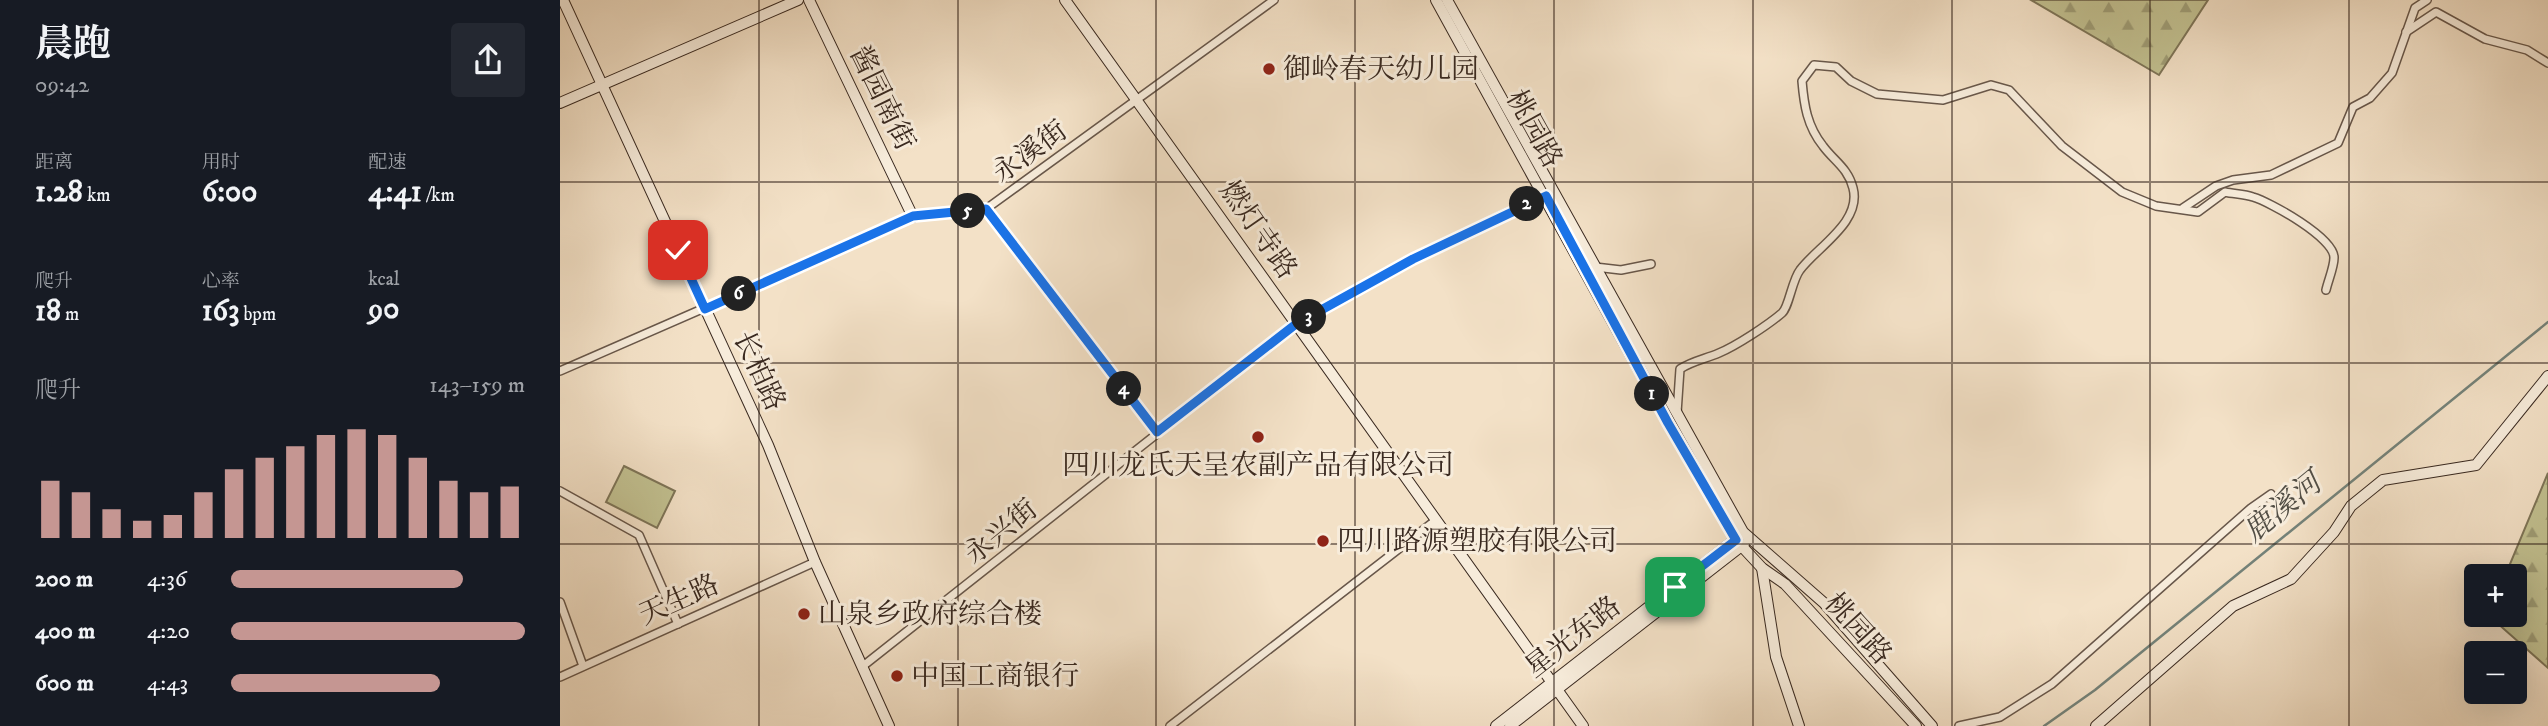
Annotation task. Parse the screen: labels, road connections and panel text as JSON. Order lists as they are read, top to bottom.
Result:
{
  "streets": {
    "street": [
      "酱园南街",
      "桃园路",
      "永溪街",
      "燃灯寺路",
      "长柏路",
      "永兴街",
      "天生路",
      "星光东路"
    ]
  },
  "crossings": [
    ["酱园南街", "永溪街"],
    ["桃园路", "永兴街"],
    ["桃园路", "星光东路"],
    ["永溪街", "燃灯寺路"],
    ["永溪街", "长柏路"],
    ["燃灯寺路", "永兴街"],
    ["燃灯寺路", "星光东路"],
    ["长柏路", "永兴街"],
    ["长柏路", "天生路"]
  ],
  "water": ["鹿溪河"],
  "places": [
    "御岭春天幼儿园",
    "四川龙氏天呈农副产品有限公司",
    "四川路源塑胶有限公司",
    "山泉乡政府综合楼",
    "中国工商银行"
  ],
  "page": {
    "heading": ["晨跑", "09:42"],
    "stats": [
      ["距离", "1.28 km"],
      ["用时", "6:00"],
      ["配速", "4:41 /km"],
      ["爬升", "18 m"],
      ["心率", "163 bpm"],
      ["kcal", "90"]
    ],
    "pins": [
      "2",
      "5",
      "6",
      "3",
      "4",
      "1"
    ],
    "chart": ["爬升", "143–159 m"],
    "list": [
      {
        "name": "200 m",
        "note": "4:36"
      },
      {
        "name": "400 m",
        "note": "4:20"
      },
      {
        "name": "600 m",
        "note": "4:43"
      }
    ],
    "map_buttons": ["+", "−"]
  }
}
